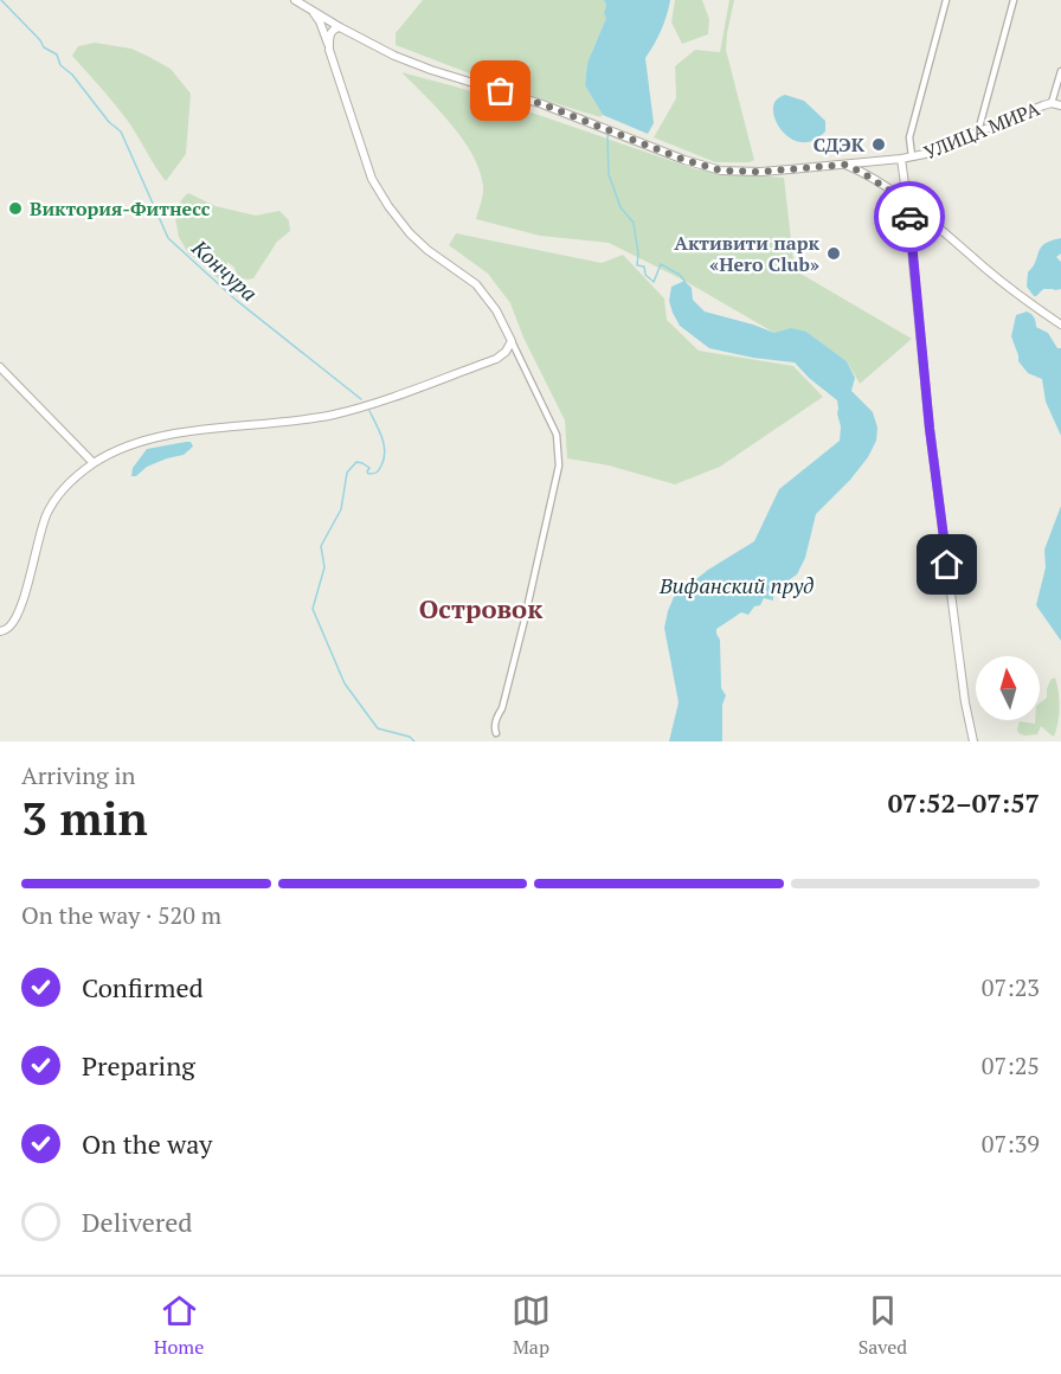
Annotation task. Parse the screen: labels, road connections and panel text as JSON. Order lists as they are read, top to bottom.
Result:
{
  "streets": {
    "main road": ["УЛИЦА МИРА"]
  },
  "districts": ["Островок"],
  "water": ["Кончура", "Вифанский пруд"],
  "places": ["СДЭК", "Виктория-Фитнесс", "Активити парк «Hero Club»"],
  "north": "top",
  "page": {
    "heading": ["3 min", "Arriving in", "07:52–07:57"],
    "bar": "On the way · 520 m",
    "list": [
      ["Confirmed", "07:23"],
      ["Preparing", "07:25"],
      ["On the way", "07:39"],
      "Delivered"
    ],
    "tabs": ["Home", "Map", "Saved"]
  }
}
